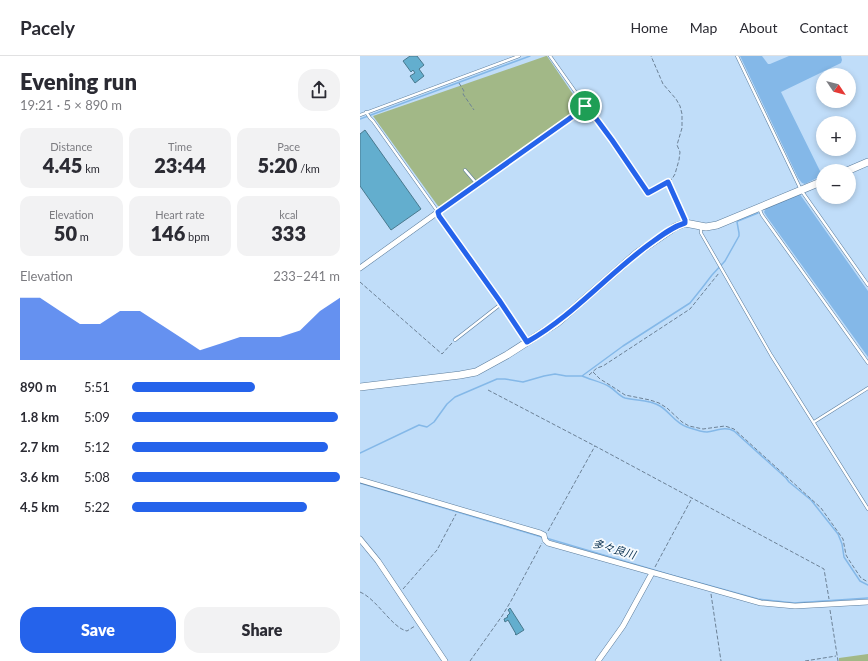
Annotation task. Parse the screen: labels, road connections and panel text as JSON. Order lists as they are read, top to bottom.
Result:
{
  "water": ["多々良川"],
  "north": "bottom right",
  "page": {
    "header": "Pacely",
    "nav": [
      "Home",
      "Map",
      "About",
      "Contact"
    ],
    "heading": ["Evening run", "19:21 · 5 × 890 m"],
    "map_buttons": ["+", "−"],
    "stats": [
      ["Distance", "4.45 km"],
      ["Time", "23:44"],
      ["Pace", "5:20 /km"],
      ["Elevation", "50 m"],
      ["Heart rate", "146 bpm"],
      ["kcal", "333"]
    ],
    "chart": ["Elevation", "233–241 m"],
    "list": [
      {
        "name": "890 m",
        "note": "5:51"
      },
      {
        "name": "1.8 km",
        "note": "5:09"
      },
      {
        "name": "2.7 km",
        "note": "5:12"
      },
      {
        "name": "3.6 km",
        "note": "5:08"
      },
      {
        "name": "4.5 km",
        "note": "5:22"
      }
    ],
    "buttons": ["Save", "Share"]
  }
}
